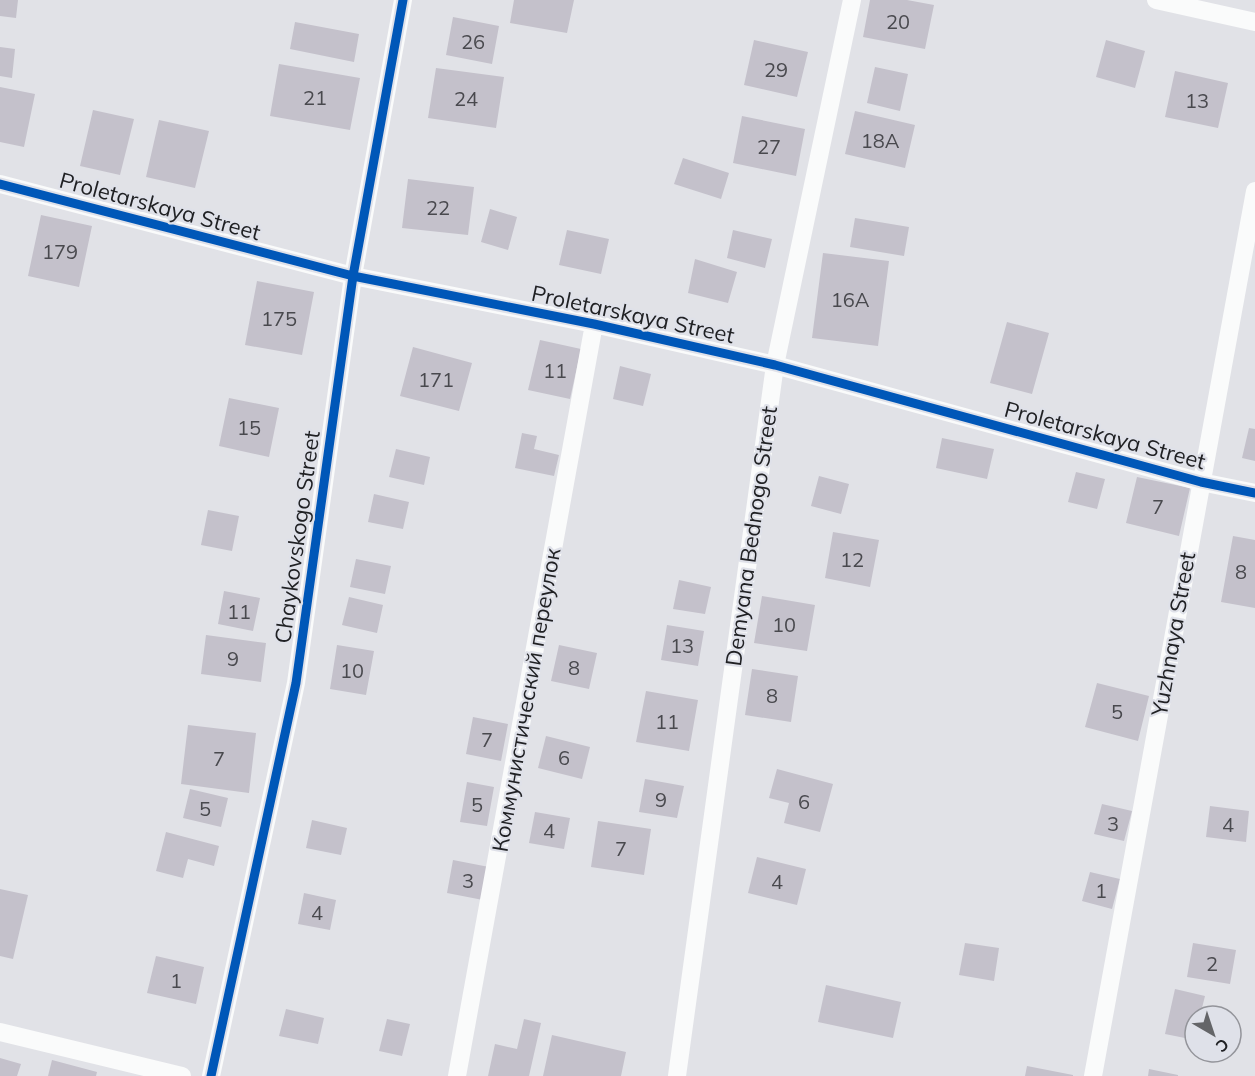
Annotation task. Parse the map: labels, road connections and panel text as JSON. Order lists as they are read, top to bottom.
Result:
{
  "streets": {
    "street": [
      "Proletarskaya Street",
      "Demyana Bednogo Street",
      "Chaykovskogo Street",
      "Yuzhnaya Street",
      "Коммунистический переулок"
    ]
  },
  "crossings": [
    ["Proletarskaya Street", "Demyana Bednogo Street"],
    ["Proletarskaya Street", "Chaykovskogo Street"],
    ["Proletarskaya Street", "Yuzhnaya Street"],
    ["Proletarskaya Street", "Коммунистический переулок"]
  ],
  "house_numbers": [
    "20",
    "26",
    "29",
    "21",
    "24",
    "13",
    "18А",
    "27",
    "22",
    "179",
    "16А",
    "175",
    "11",
    "171",
    "15",
    "7",
    "12",
    "8",
    "11",
    "10",
    "13",
    "9",
    "8",
    "10",
    "8",
    "5",
    "11",
    "7",
    "6",
    "7",
    "9",
    "6",
    "5",
    "5",
    "3",
    "4",
    "4",
    "7",
    "3",
    "4",
    "1",
    "4",
    "2",
    "1"
  ],
  "north": "bottom right"
}
